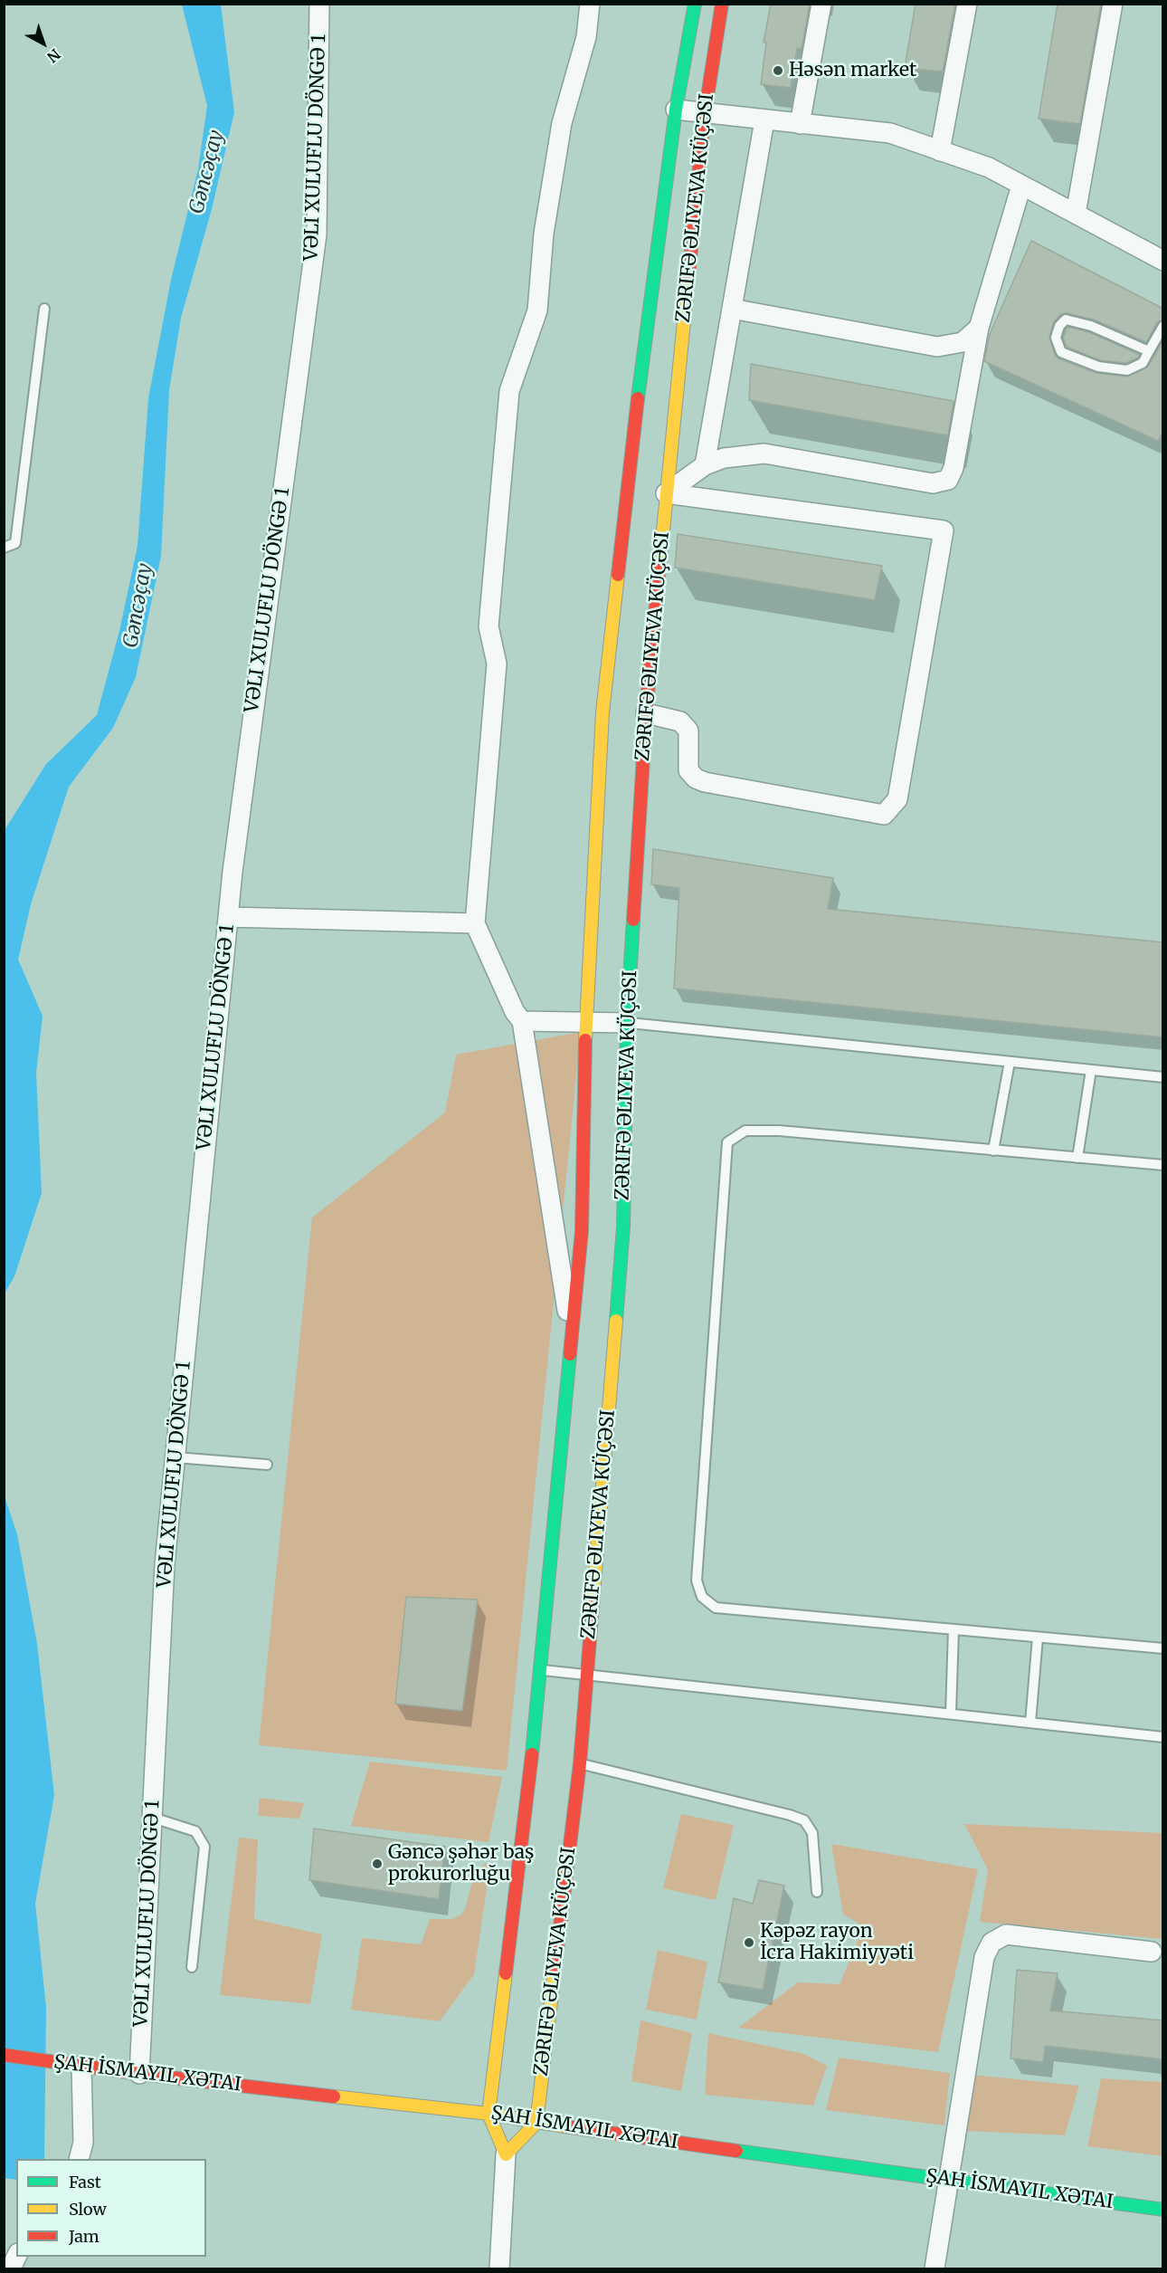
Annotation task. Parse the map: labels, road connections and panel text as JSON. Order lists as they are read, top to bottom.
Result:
{
  "streets": {
    "street": ["VƏLI XULUFLU DÖNGƏ 1", "ZƏRIFƏ ƏLIYEVA KÜÇƏSI"]
  },
  "water": ["Gəncəçay"],
  "places": ["Həsən market", "Gəncə şəhər baş prokurorluğu", "Kəpəz rayon İcra Hakimiyyəti"],
  "legend": ["Fast", "Slow", "Jam"],
  "north": "bottom right"
}
